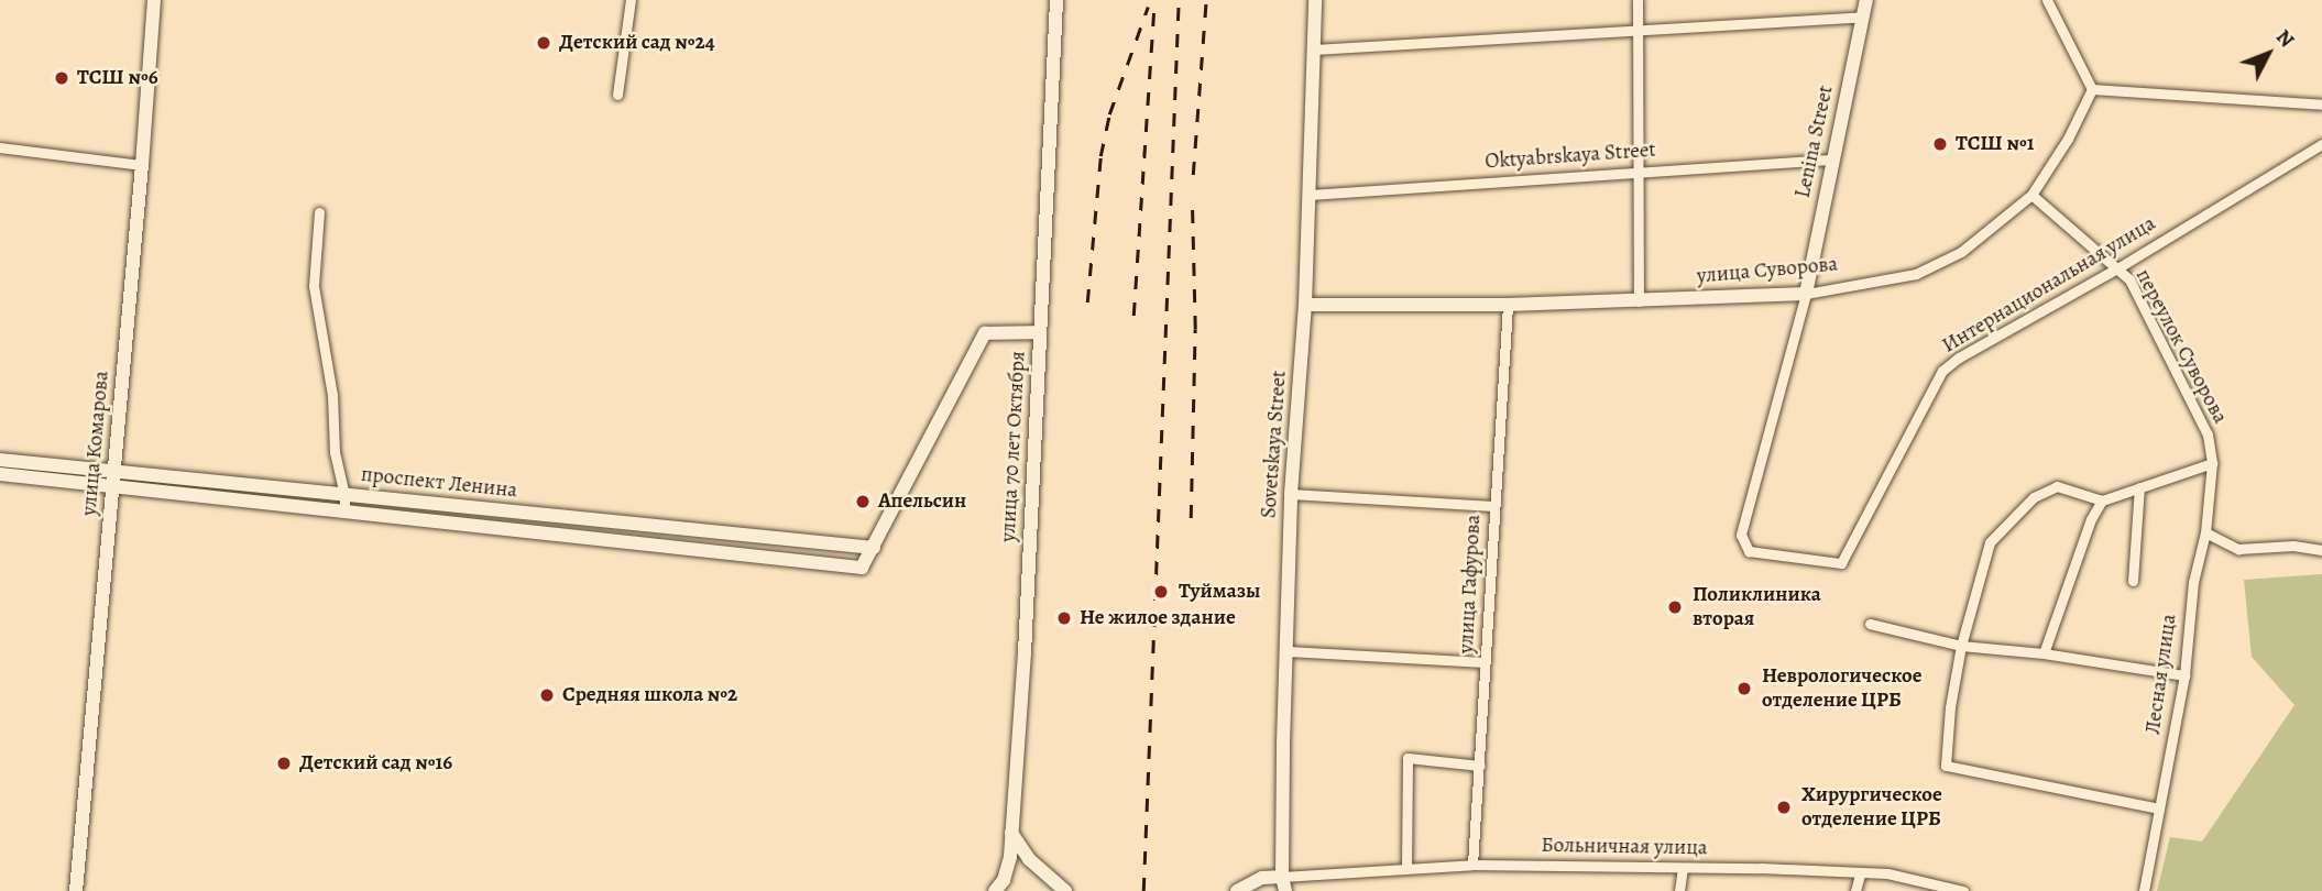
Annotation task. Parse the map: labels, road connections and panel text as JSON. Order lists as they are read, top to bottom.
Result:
{
  "streets": {
    "street": [
      "Lenina Street",
      "Oktyabrskaya Street",
      "улица Суворова",
      "Интернациональная улица",
      "переулок Суворова",
      "улица Комарова",
      "Sovetskaya Street",
      "улица 70 лет Октября",
      "проспект Ленина",
      "улица Гафурова",
      "Лесная улица",
      "Больничная улица"
    ]
  },
  "crossings": [
    ["Lenina Street", "Oktyabrskaya Street"],
    ["Lenina Street", "улица Суворова"],
    ["Lenina Street", "Интернациональная улица"],
    ["Oktyabrskaya Street", "Sovetskaya Street"],
    ["улица Суворова", "Интернациональная улица"],
    ["улица Суворова", "переулок Суворова"],
    ["улица Суворова", "Sovetskaya Street"],
    ["улица Суворова", "улица Гафурова"],
    ["Интернациональная улица", "переулок Суворова"],
    ["переулок Суворова", "Лесная улица"],
    ["улица Комарова", "проспект Ленина"],
    ["Sovetskaya Street", "Больничная улица"],
    ["улица Гафурова", "Больничная улица"]
  ],
  "places": [
    "Детский сад №24",
    "ТСШ №6",
    "ТСШ №1",
    "Апельсин",
    "Туймазы",
    "Поликлиника вторая",
    "Не жилое здание",
    "Неврологическое отделение ЦРБ",
    "Средняя школа №2",
    "Детский сад №16",
    "Хирургическое отделение ЦРБ"
  ],
  "north": "top right"
}
